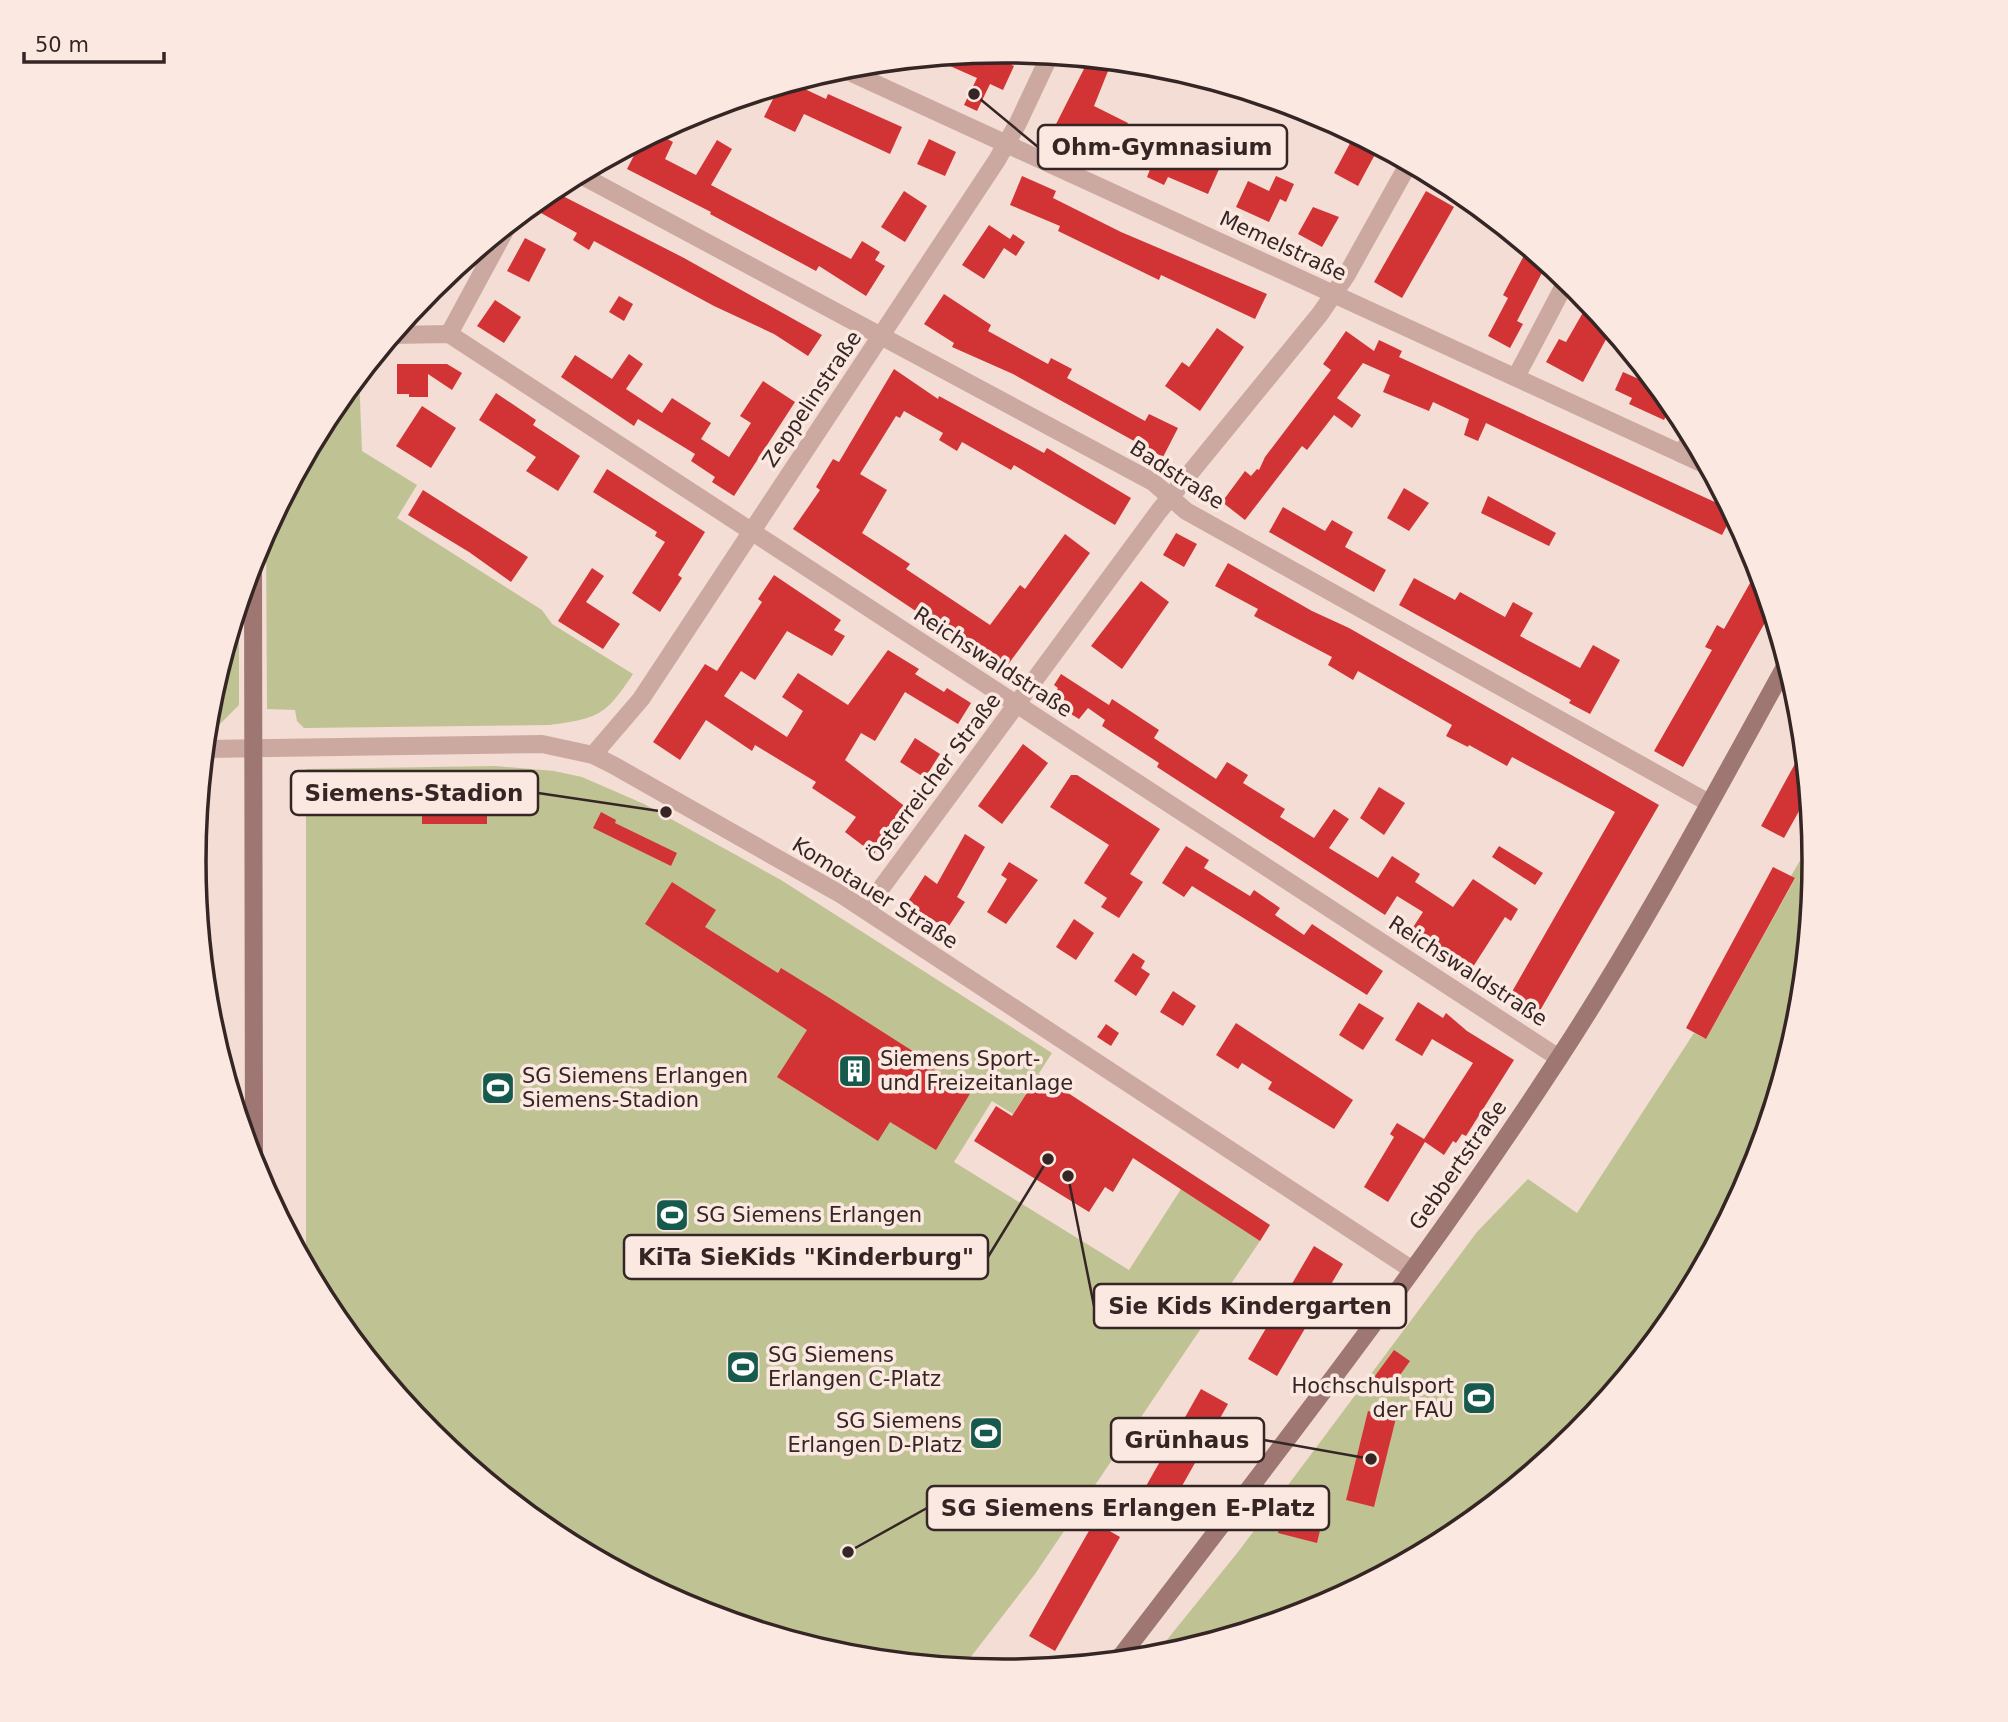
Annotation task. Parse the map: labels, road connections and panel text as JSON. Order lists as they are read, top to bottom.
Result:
{
  "streets": {
    "street": [
      "Memelstraße",
      "Zeppelinstraße",
      "Badstraße",
      "Reichswaldstraße",
      "Österreicher Straße",
      "Komotauer Straße",
      "Gebbertstraße"
    ]
  },
  "crossings": [
    ["Memelstraße", "Zeppelinstraße"],
    ["Memelstraße", "Österreicher Straße"],
    ["Zeppelinstraße", "Badstraße"],
    ["Zeppelinstraße", "Reichswaldstraße"],
    ["Zeppelinstraße", "Komotauer Straße"],
    ["Badstraße", "Österreicher Straße"],
    ["Badstraße", "Gebbertstraße"],
    ["Reichswaldstraße", "Österreicher Straße"],
    ["Reichswaldstraße", "Gebbertstraße"],
    ["Österreicher Straße", "Komotauer Straße"],
    ["Komotauer Straße", "Gebbertstraße"]
  ],
  "places": {
    "other": [
      "Ohm-Gymnasium",
      "Siemens-Stadion",
      "KiTa SieKids \"Kinderburg\"",
      "Sie Kids Kindergarten",
      "Grünhaus",
      "SG Siemens Erlangen E-Platz"
    ],
    "building": ["Siemens Sport- und Freizeitanlage"],
    "sports": [
      "SG Siemens Erlangen Siemens-Stadion",
      "SG Siemens Erlangen",
      "SG Siemens Erlangen C-Platz",
      "Hochschulsport der FAU",
      "SG Siemens Erlangen D-Platz"
    ]
  },
  "scale_bar": "50 m"
}
